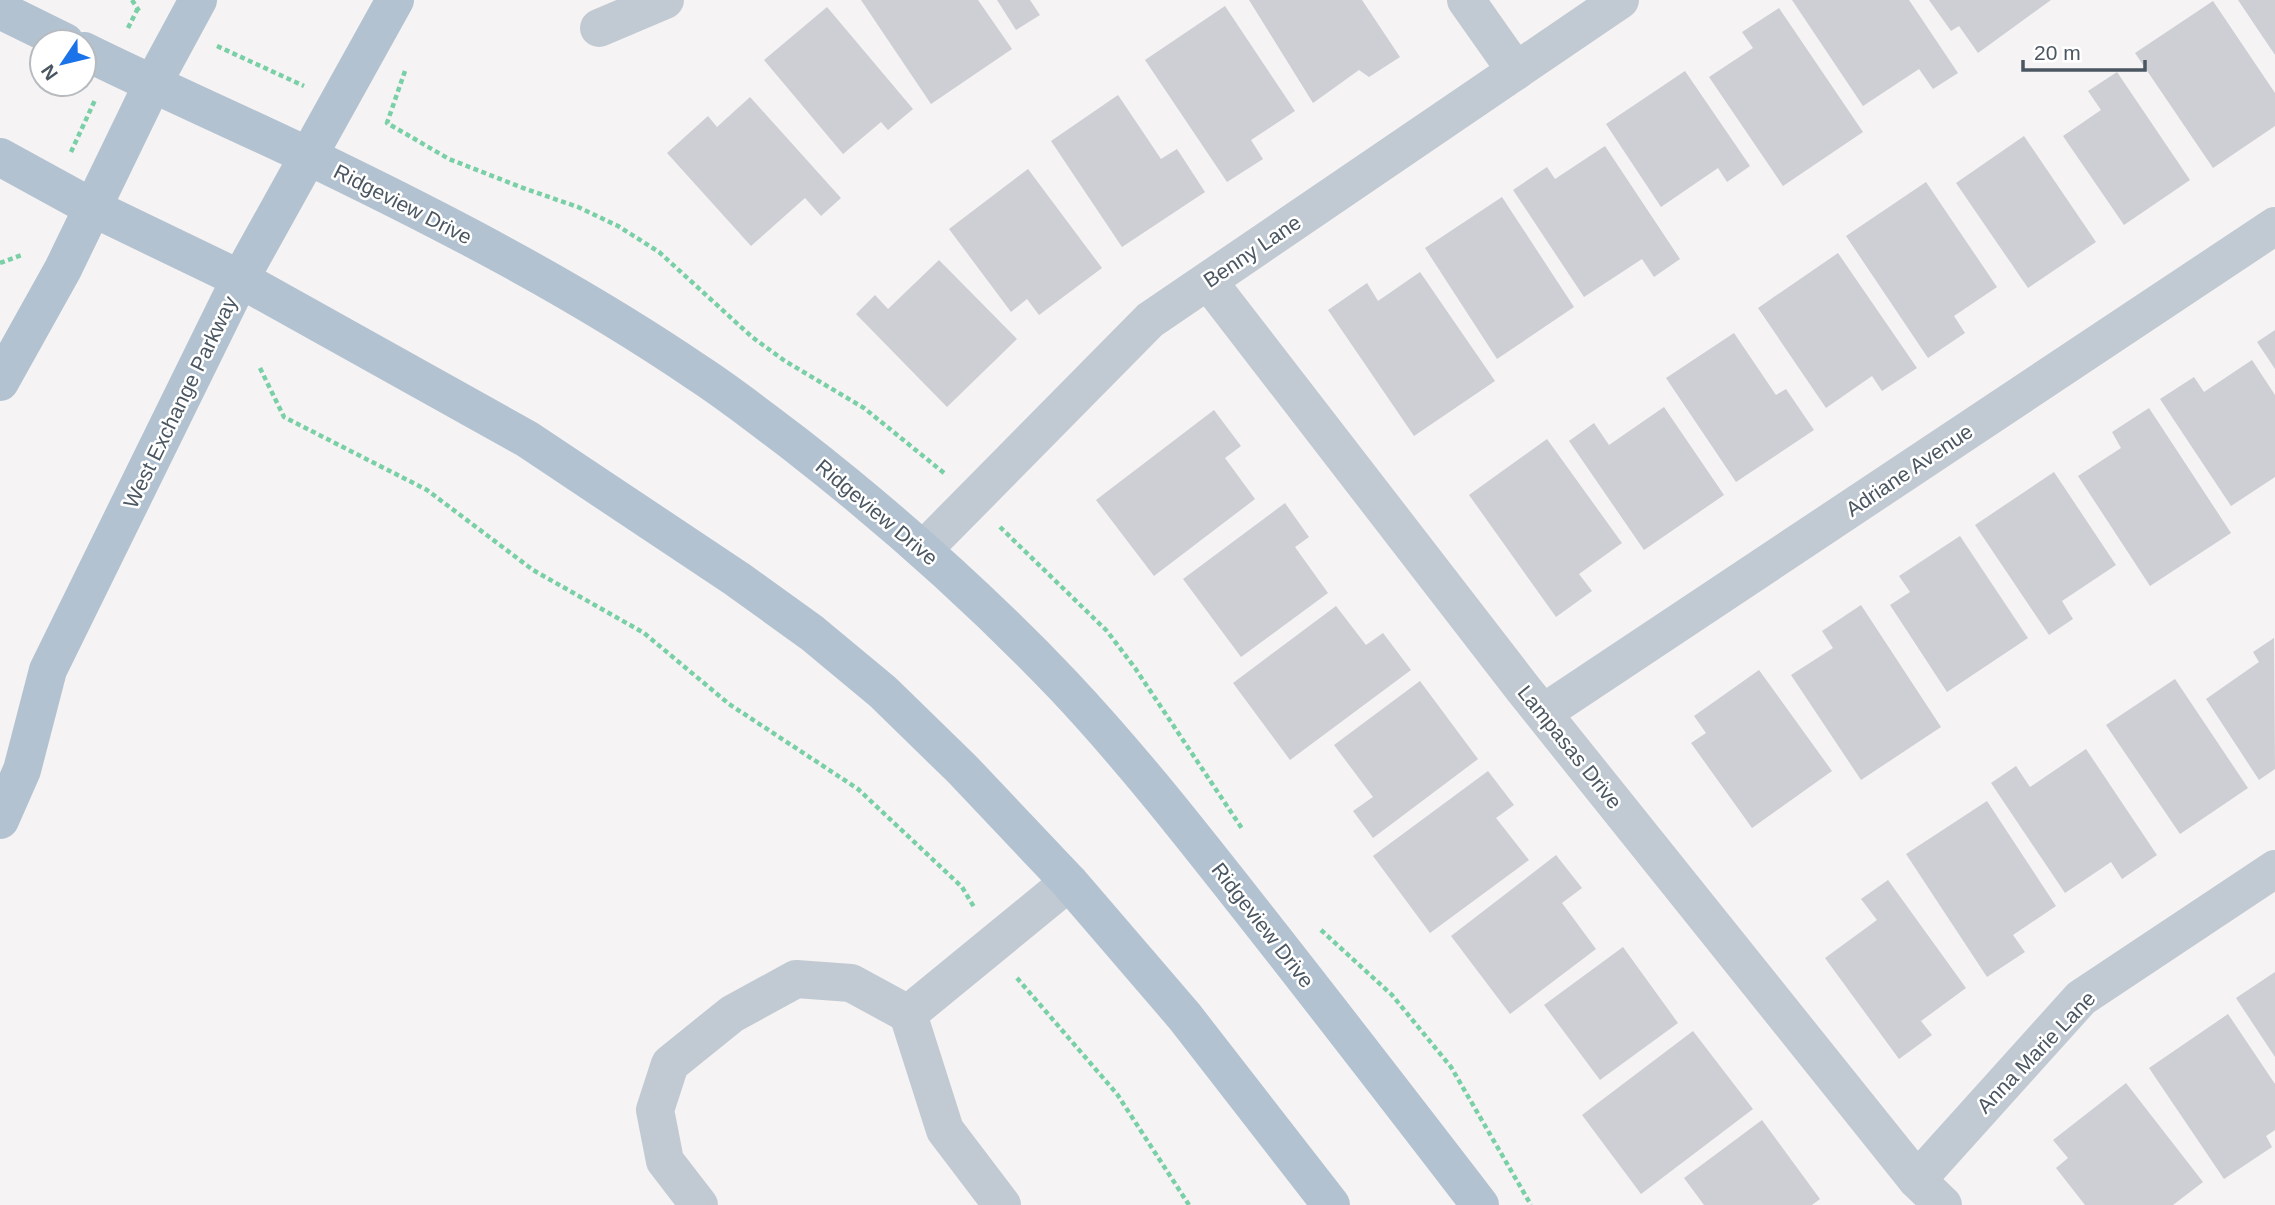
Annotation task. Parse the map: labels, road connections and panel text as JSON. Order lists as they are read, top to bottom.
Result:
{
  "streets": {
    "main road": ["Ridgeview Drive", "West Exchange Parkway"],
    "street": [
      "Benny Lane",
      "Adriane Avenue",
      "Lampasas Drive",
      "Anna Marie Lane"
    ]
  },
  "crossings": [
    ["Ridgeview Drive", "Benny Lane"],
    ["Ridgeview Drive", "West Exchange Parkway"],
    ["Benny Lane", "Lampasas Drive"],
    ["Adriane Avenue", "Lampasas Drive"],
    ["Lampasas Drive", "Anna Marie Lane"]
  ],
  "scale_bar": "20 m",
  "north": "bottom left"
}
